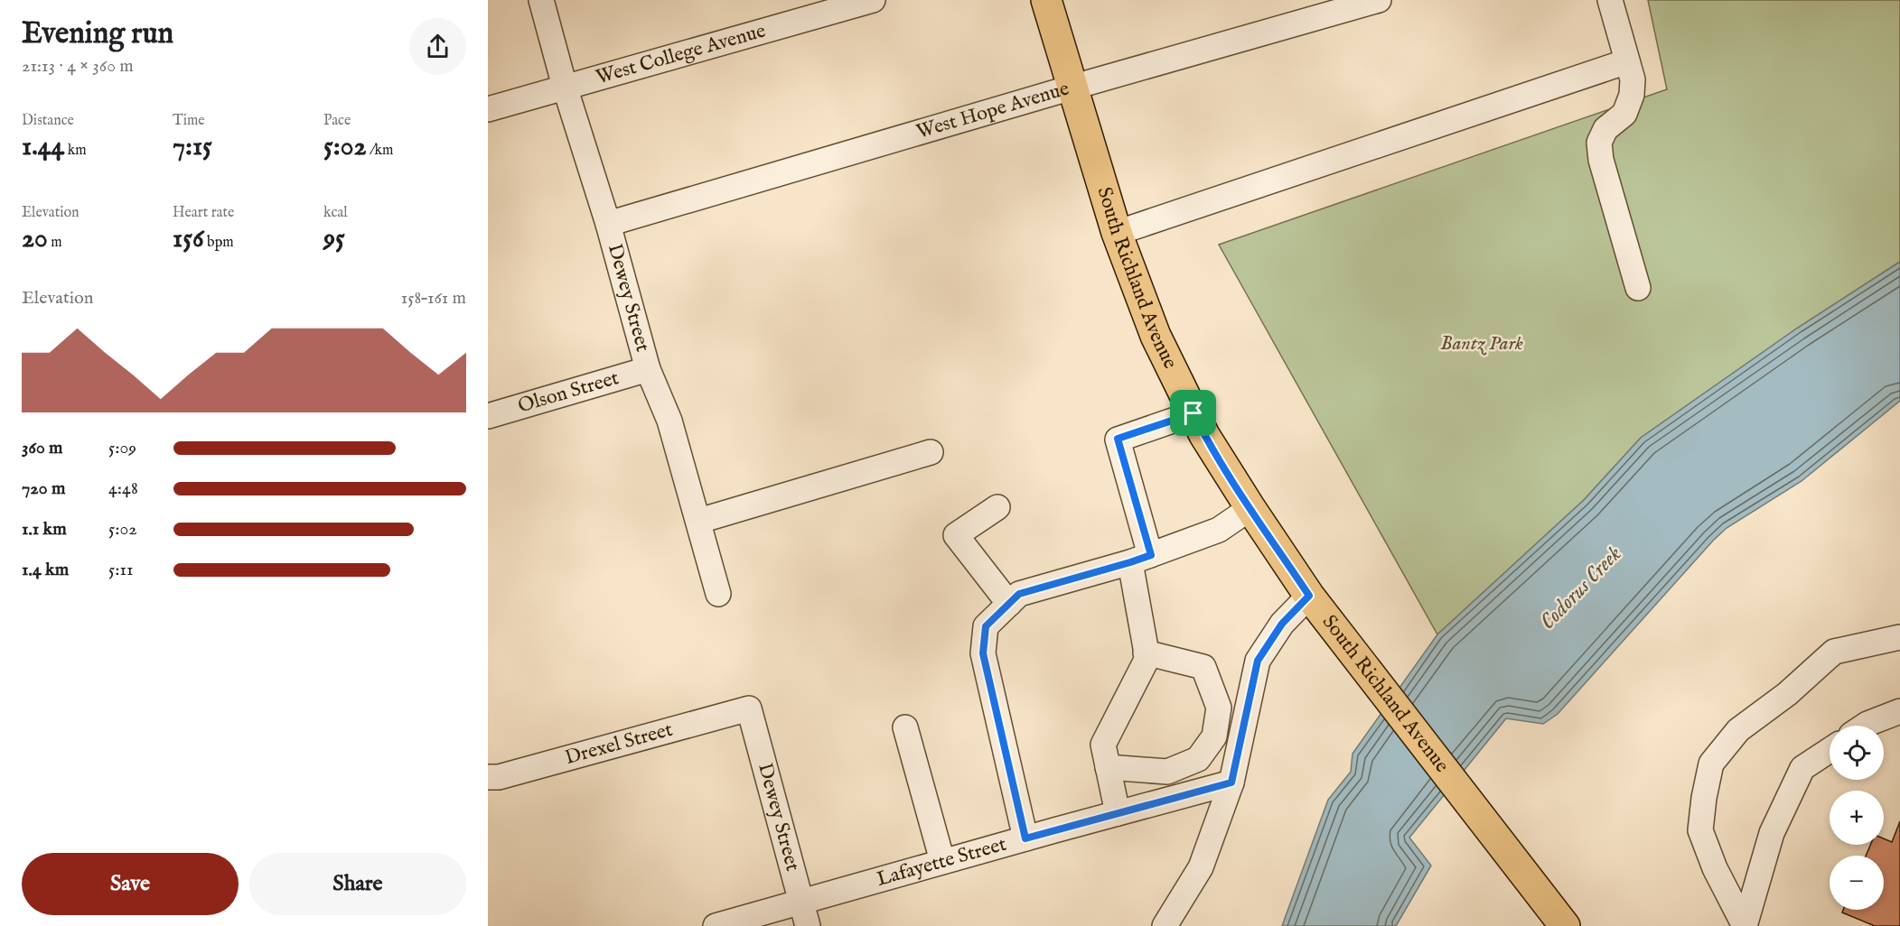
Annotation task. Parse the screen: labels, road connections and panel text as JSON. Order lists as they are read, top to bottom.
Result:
{
  "streets": {
    "main road": ["South Richland Avenue"],
    "street": [
      "West College Avenue",
      "West Hope Avenue",
      "Dewey Street",
      "Olson Street",
      "Drexel Street",
      "Lafayette Street"
    ]
  },
  "crossings": [
    ["West College Avenue", "Dewey Street"],
    ["West Hope Avenue", "South Richland Avenue"],
    ["West Hope Avenue", "Dewey Street"],
    ["Dewey Street", "Olson Street"],
    ["Dewey Street", "Drexel Street"],
    ["Dewey Street", "Lafayette Street"]
  ],
  "water": ["Codorus Creek"],
  "parks": ["Bantz Park"],
  "page": {
    "heading": ["Evening run", "21:13 · 4 × 360 m"],
    "stats": [
      ["Distance", "1.44 km"],
      ["Time", "7:15"],
      ["Pace", "5:02 /km"],
      ["Elevation", "20 m"],
      ["Heart rate", "156 bpm"],
      ["kcal", "95"]
    ],
    "chart": ["Elevation", "158–161 m"],
    "list": [
      {
        "name": "360 m",
        "note": "5:09"
      },
      {
        "name": "720 m",
        "note": "4:48"
      },
      {
        "name": "1.1 km",
        "note": "5:02"
      },
      {
        "name": "1.4 km",
        "note": "5:11"
      }
    ],
    "map_buttons": ["+", "−"],
    "buttons": ["Save", "Share"]
  }
}
